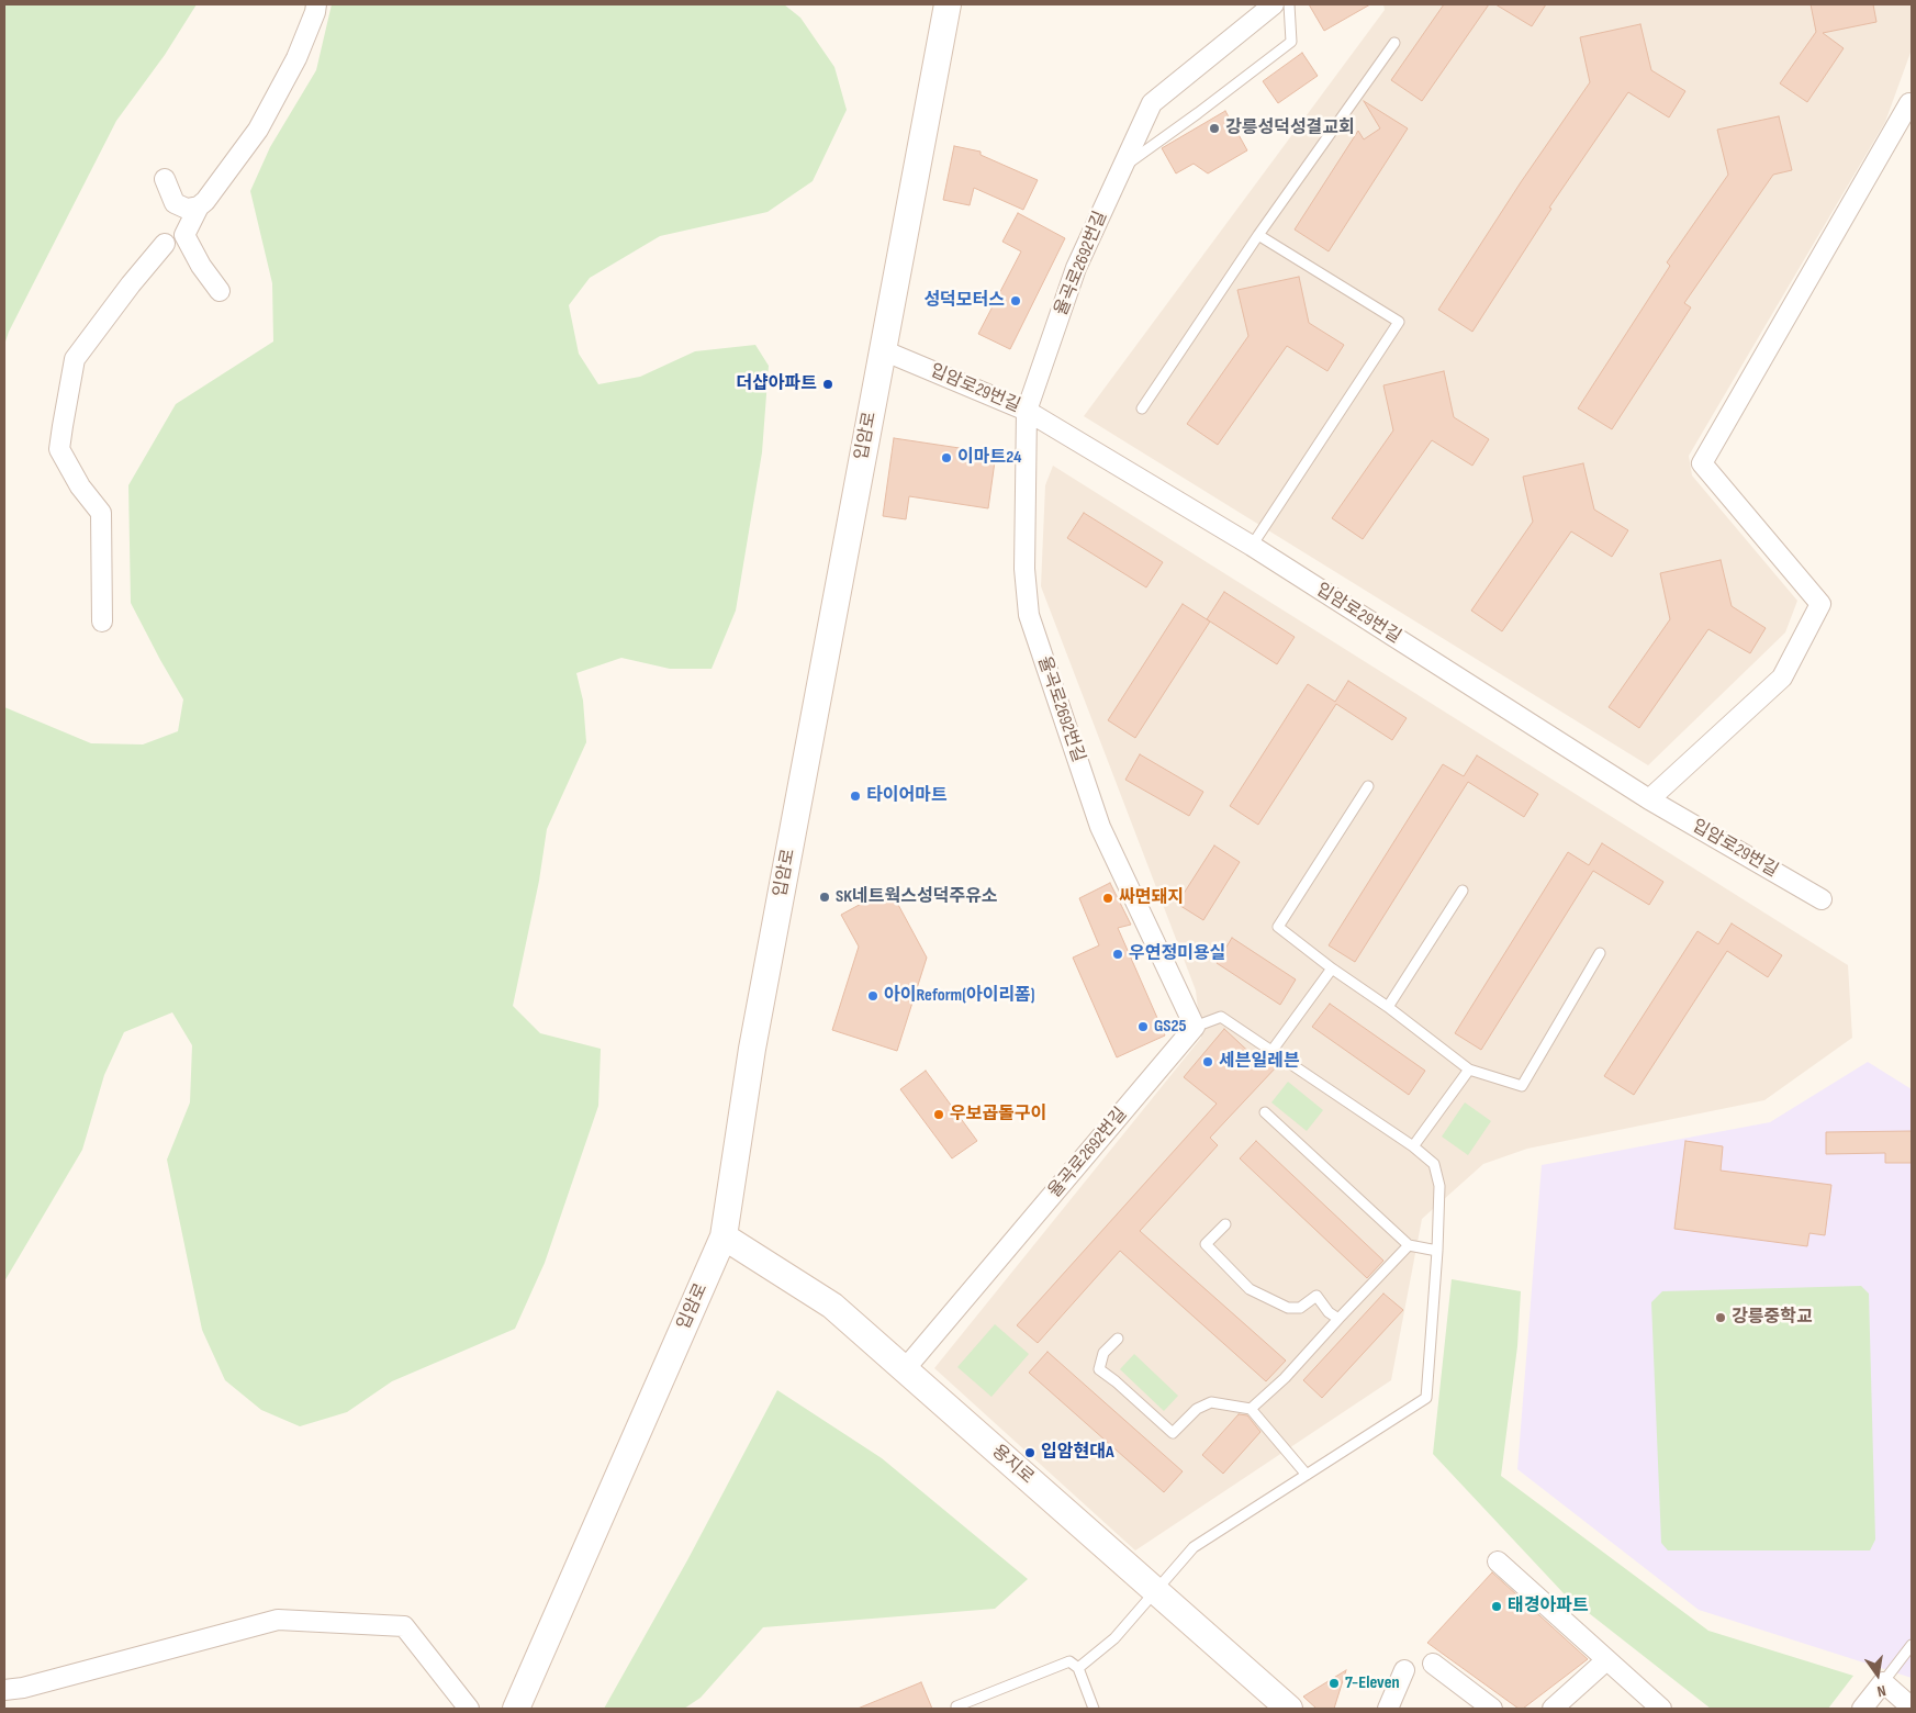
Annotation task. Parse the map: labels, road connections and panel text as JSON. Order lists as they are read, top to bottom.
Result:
{
  "streets": {
    "street": [
      "율곡로2692번길",
      "입암로29번길",
      "입암로",
      "용지로"
    ]
  },
  "crossings": [
    ["율곡로2692번길", "입암로29번길"],
    ["율곡로2692번길", "용지로"],
    ["입암로29번길", "입암로"],
    ["입암로", "용지로"]
  ],
  "places": [
    "강릉성덕성결교회",
    "성덕모터스",
    "더샵아파트",
    "이마트24",
    "타이어마트",
    "SK네트웍스성덕주유소",
    "싸면돼지",
    "우연정미용실",
    "아이Reform(아이리폼)",
    "GS25",
    "세븐일레븐",
    "우보곱돌구이",
    "강릉중학교",
    "입암현대A",
    "태경아파트",
    "7-Eleven"
  ],
  "north": "bottom"
}
